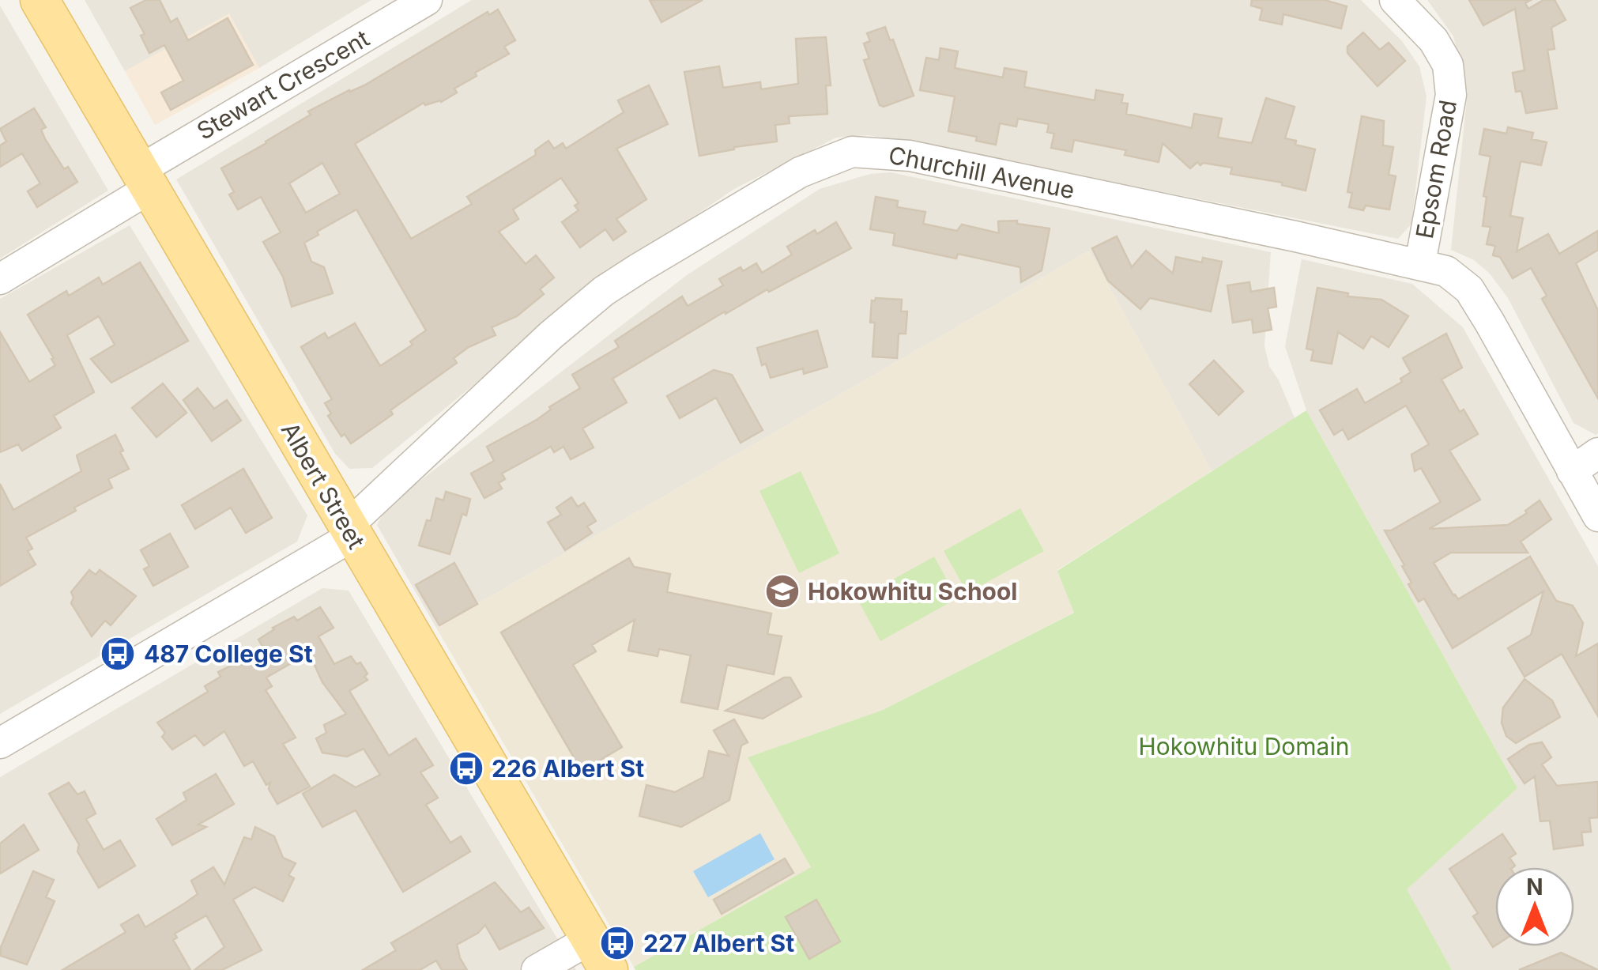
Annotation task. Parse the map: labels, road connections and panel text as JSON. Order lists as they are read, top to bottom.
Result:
{
  "streets": {
    "main road": ["Albert Street"],
    "street": ["Stewart Crescent", "Epsom Road", "Churchill Avenue"]
  },
  "crossings": [
    ["Stewart Crescent", "Albert Street"],
    ["Epsom Road", "Churchill Avenue"],
    ["Churchill Avenue", "Albert Street"]
  ],
  "parks": ["Hokowhitu Domain"],
  "places": {
    "school or university": ["Hokowhitu School"],
    "bus stop": ["487 College St", "226 Albert St", "227 Albert St"]
  },
  "north": "top"
}
